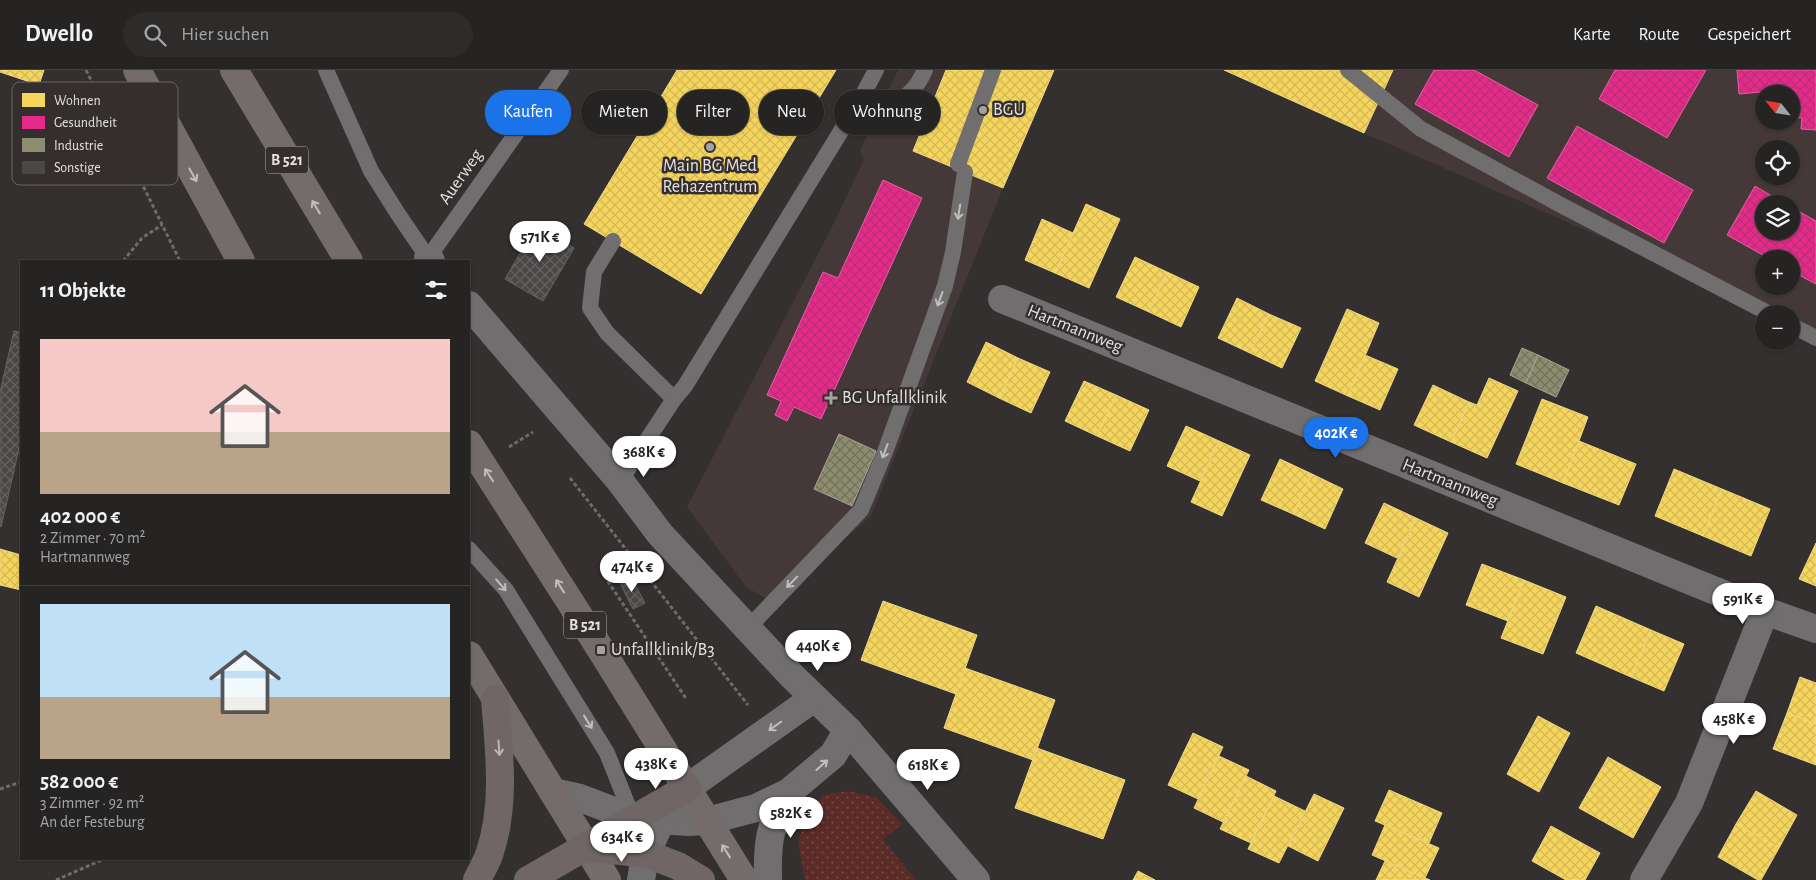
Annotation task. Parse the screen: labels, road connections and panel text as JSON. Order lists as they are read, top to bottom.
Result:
{
  "streets": {
    "main road": ["B 521"],
    "street": ["Hartmannweg"],
    "lane": ["Auerweg"]
  },
  "places": {
    "other": ["BGU", "Main BG Med Rehazentrum"],
    "health": ["BG Unfallklinik"],
    "transit": ["Unfallklinik/B3"]
  },
  "legend": [
    "Wohnen",
    "Gesundheit",
    "Industrie",
    "Sonstige"
  ],
  "north": "top left",
  "page": {
    "header": "Dwello",
    "search": "Hier suchen",
    "nav": ["Karte", "Route", "Gespeichert"],
    "map_buttons": ["+", "−"],
    "chip": [
      "Kaufen",
      "Mieten",
      "Filter",
      "Neu",
      "Wohnung"
    ],
    "price": [
      "571K €",
      "402K €",
      "368K €",
      "474K €",
      "591K €",
      "440K €",
      "458K €",
      "438K €",
      "618K €",
      "582K €",
      "634K €"
    ],
    "heading": "11 Objekte",
    "list": [
      {
        "name": "402 000 €",
        "note": "2 Zimmer · 70 m² · Hartmannweg"
      },
      {
        "name": "582 000 €",
        "note": "3 Zimmer · 92 m² · An der Festeburg"
      }
    ]
  }
}
